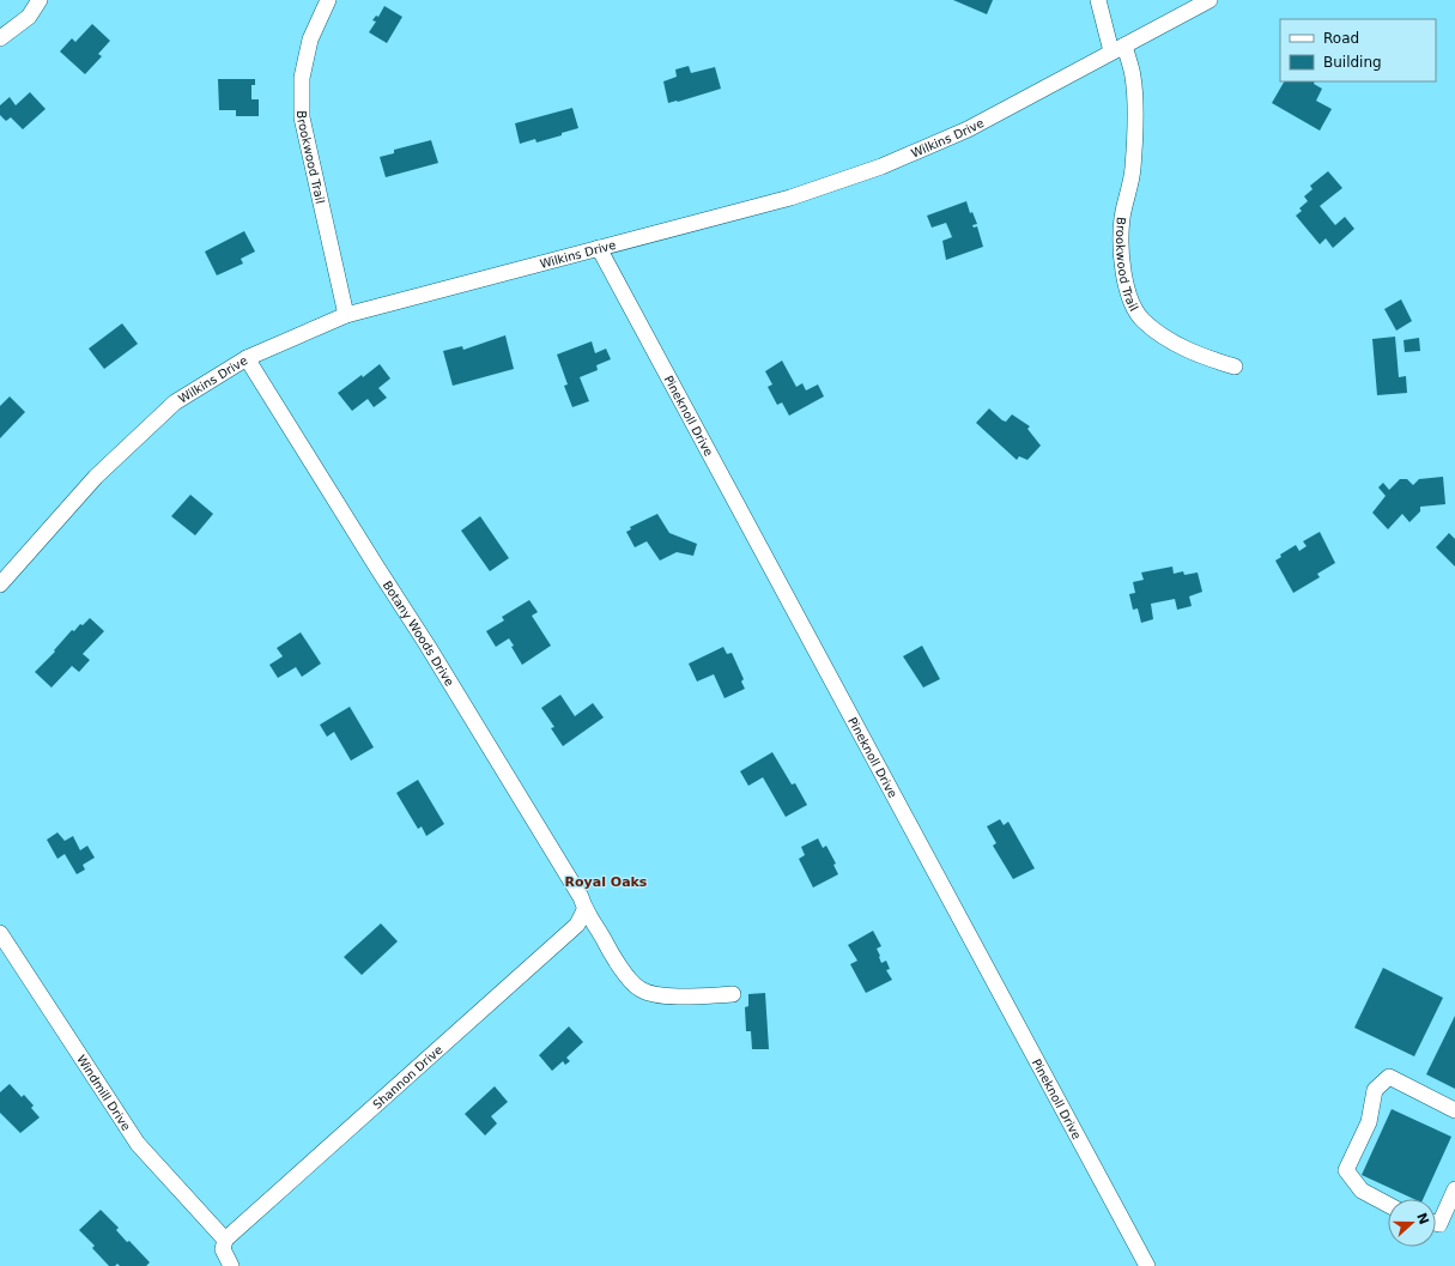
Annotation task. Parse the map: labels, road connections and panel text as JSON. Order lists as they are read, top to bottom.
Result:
{
  "streets": {
    "street": [
      "Wilkins Drive",
      "Brookwood Trail",
      "Pineknoll Drive",
      "Botany Woods Drive",
      "Shannon Drive",
      "Windmill Drive"
    ]
  },
  "crossings": [
    ["Wilkins Drive", "Brookwood Trail"],
    ["Wilkins Drive", "Pineknoll Drive"],
    ["Wilkins Drive", "Botany Woods Drive"],
    ["Botany Woods Drive", "Shannon Drive"],
    ["Shannon Drive", "Windmill Drive"]
  ],
  "districts": ["Royal Oaks"],
  "legend": ["Road", "Building"],
  "north": "right"
}
